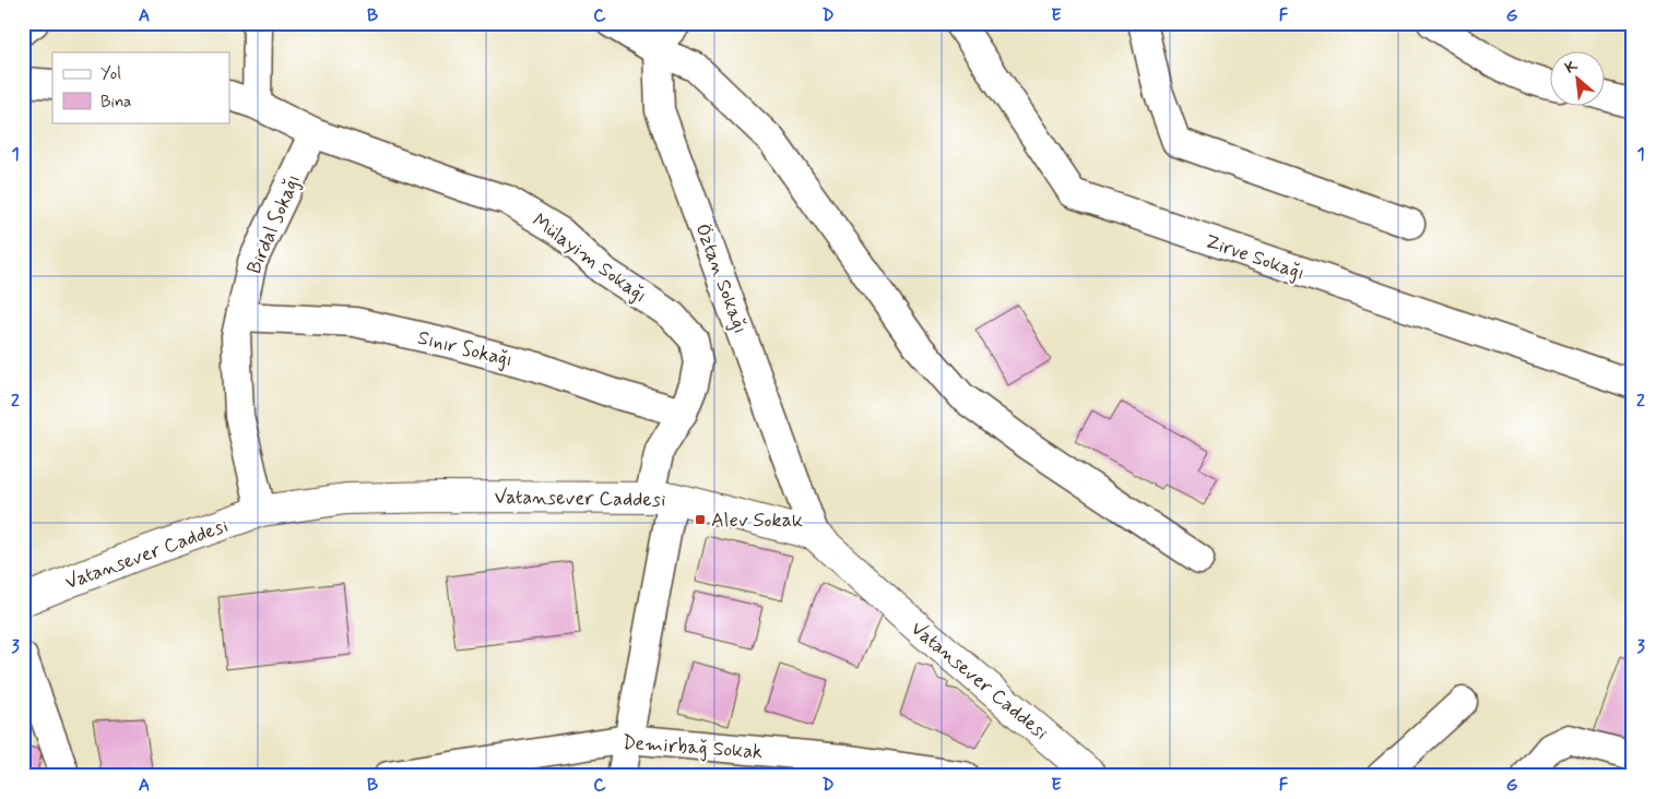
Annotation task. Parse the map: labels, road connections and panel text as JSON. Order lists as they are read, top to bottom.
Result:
{
  "streets": {
    "main road": ["Vatansever Caddesi"],
    "street": [
      "Birdal Sokağı",
      "Zirve Sokağı",
      "Mülayim Sokağı",
      "Öztan Sokağı",
      "Sınır Sokağı",
      "Demirbağ Sokak"
    ]
  },
  "crossings": [
    ["Birdal Sokağı", "Mülayim Sokağı"],
    ["Birdal Sokağı", "Sınır Sokağı"],
    ["Birdal Sokağı", "Vatansever Caddesi"],
    ["Mülayim Sokağı", "Sınır Sokağı"],
    ["Mülayim Sokağı", "Vatansever Caddesi"],
    ["Öztan Sokağı", "Vatansever Caddesi"]
  ],
  "places": {
    "transit": ["Alev Sokak"]
  },
  "legend": ["Yol", "Bina"],
  "north": "top left",
  "grid": {
    "columns": [
      "A",
      "B",
      "C",
      "D",
      "E",
      "F",
      "G"
    ],
    "rows": ["1", "2", "3"]
  }
}
